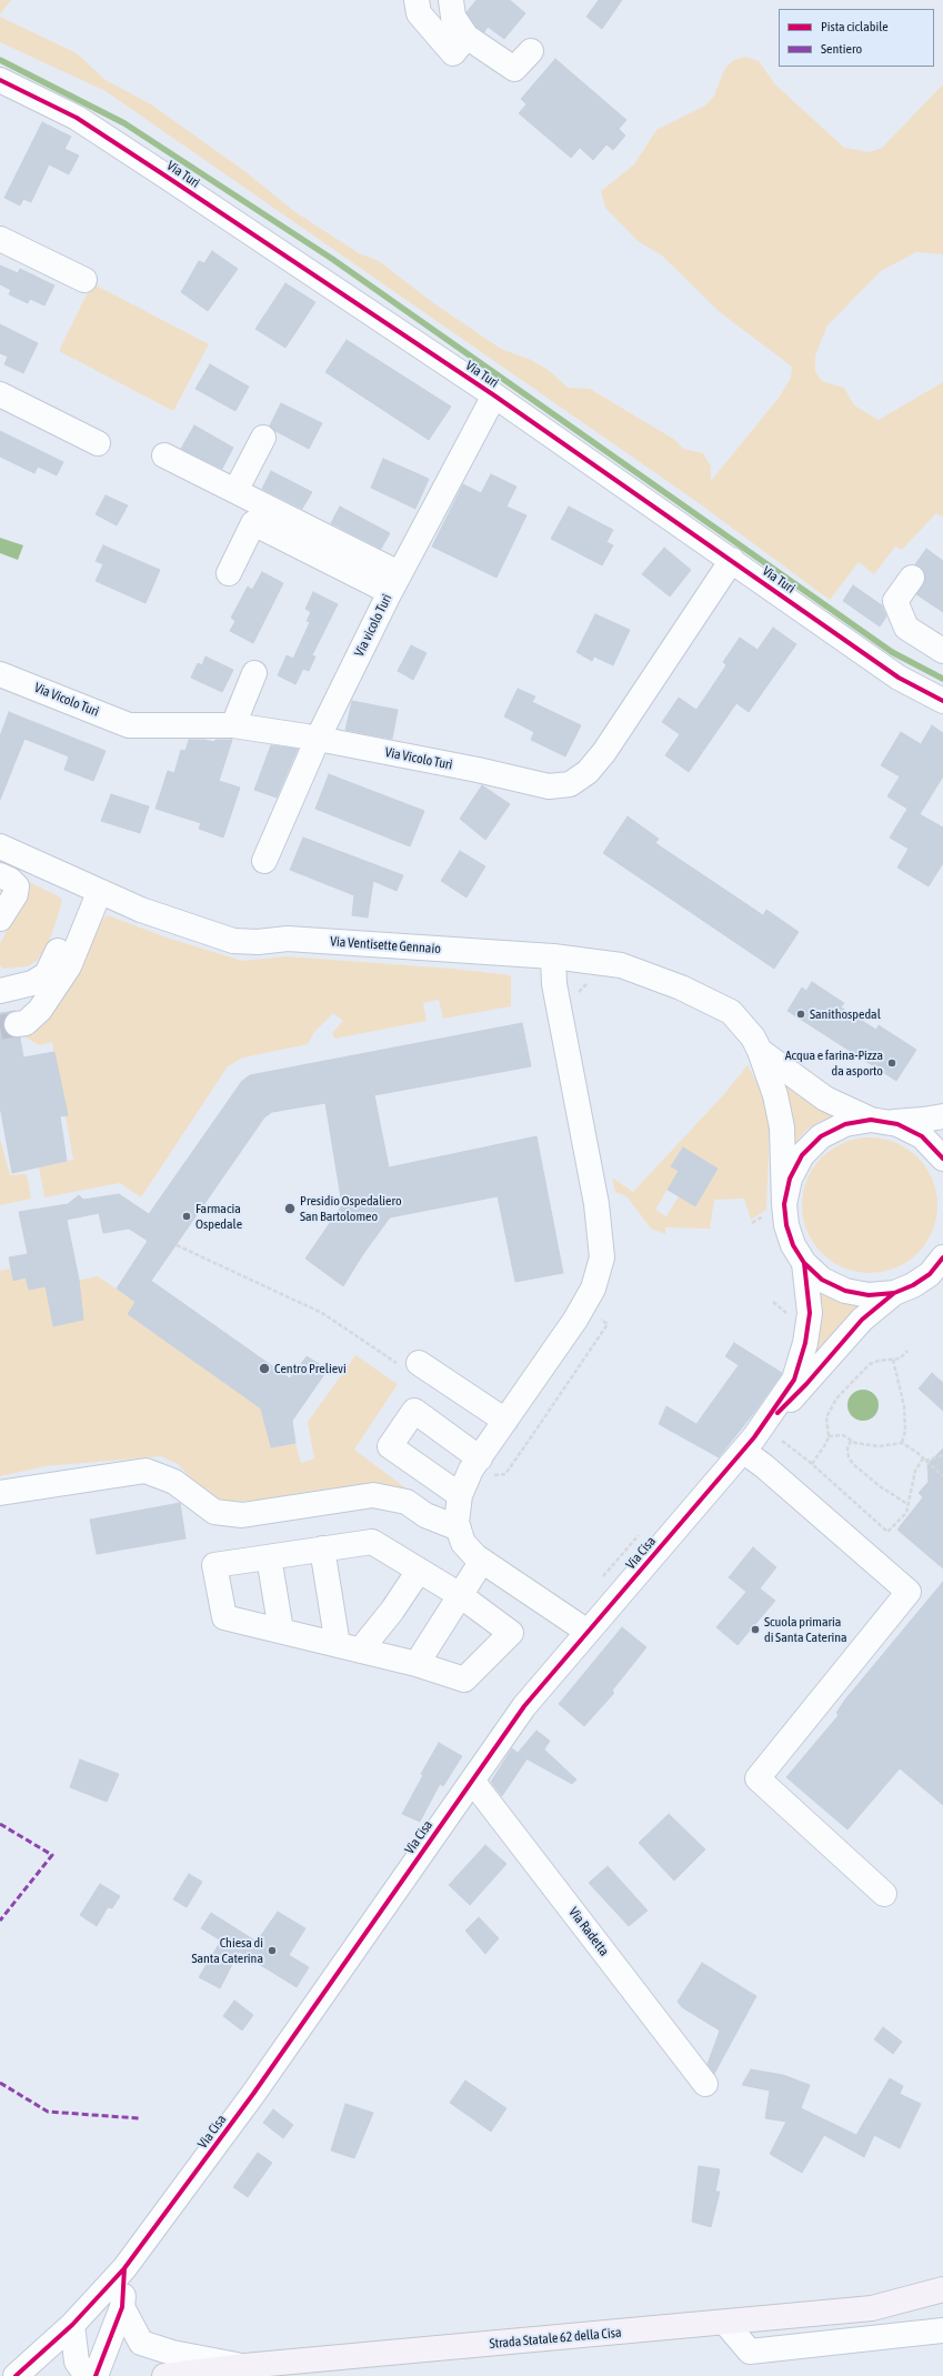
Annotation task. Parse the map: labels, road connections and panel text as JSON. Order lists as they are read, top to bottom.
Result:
{
  "streets": {
    "main road": ["Strada Statale 62 della Cisa"],
    "street": [
      "Via Turi",
      "Via vicolo Turì",
      "Via Vicolo Turì",
      "Via Ventisette Gennaio",
      "Via Cisa",
      "Via Radetta"
    ]
  },
  "crossings": [
    ["Via Turi", "Via vicolo Turì"],
    ["Via Turi", "Via Vicolo Turì"],
    ["Via vicolo Turì", "Via Vicolo Turì"],
    ["Via Cisa", "Via Radetta"]
  ],
  "places": [
    "Sanithospedal",
    "Acqua e farina-Pizza da asporto",
    "Presidio Ospedaliero San Bartolomeo",
    "Farmacia Ospedale",
    "Centro Prelievi",
    "Scuola primaria di Santa Caterina",
    "Chiesa di Santa Caterina"
  ],
  "legend": ["Pista ciclabile", "Sentiero"]
}
